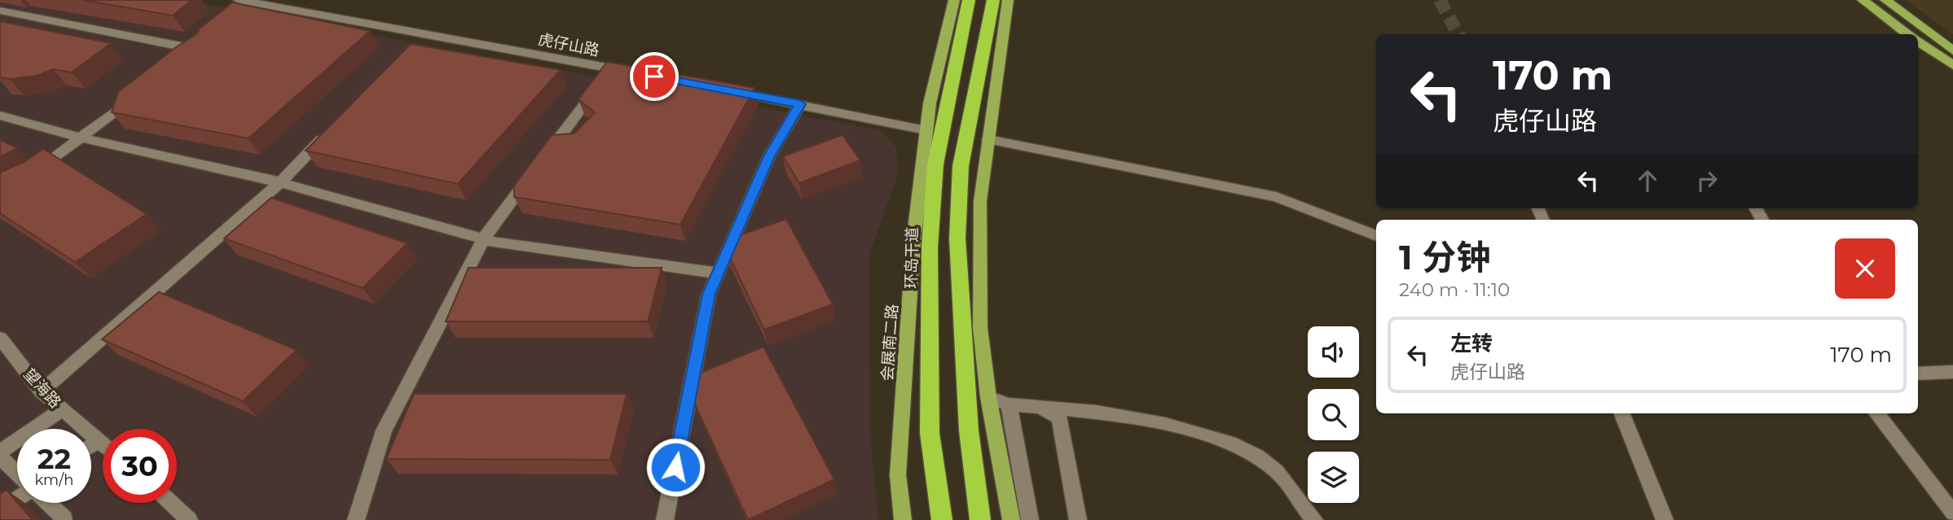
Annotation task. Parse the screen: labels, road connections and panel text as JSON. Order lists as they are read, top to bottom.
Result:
{
  "streets": {
    "highway": ["环岛干道"],
    "main road": ["会展南二路"],
    "street": ["虎仔山路", "望海路"]
  },
  "page": {
    "turn": ["170 m", "虎仔山路"],
    "heading": ["1 分钟", "240 m · 11:10"],
    "list": [
      {
        "name": "左转",
        "note": "虎仔山路",
        "value": "170 m"
      }
    ],
    "speed": "22 km/h",
    "limit": "30"
  }
}
